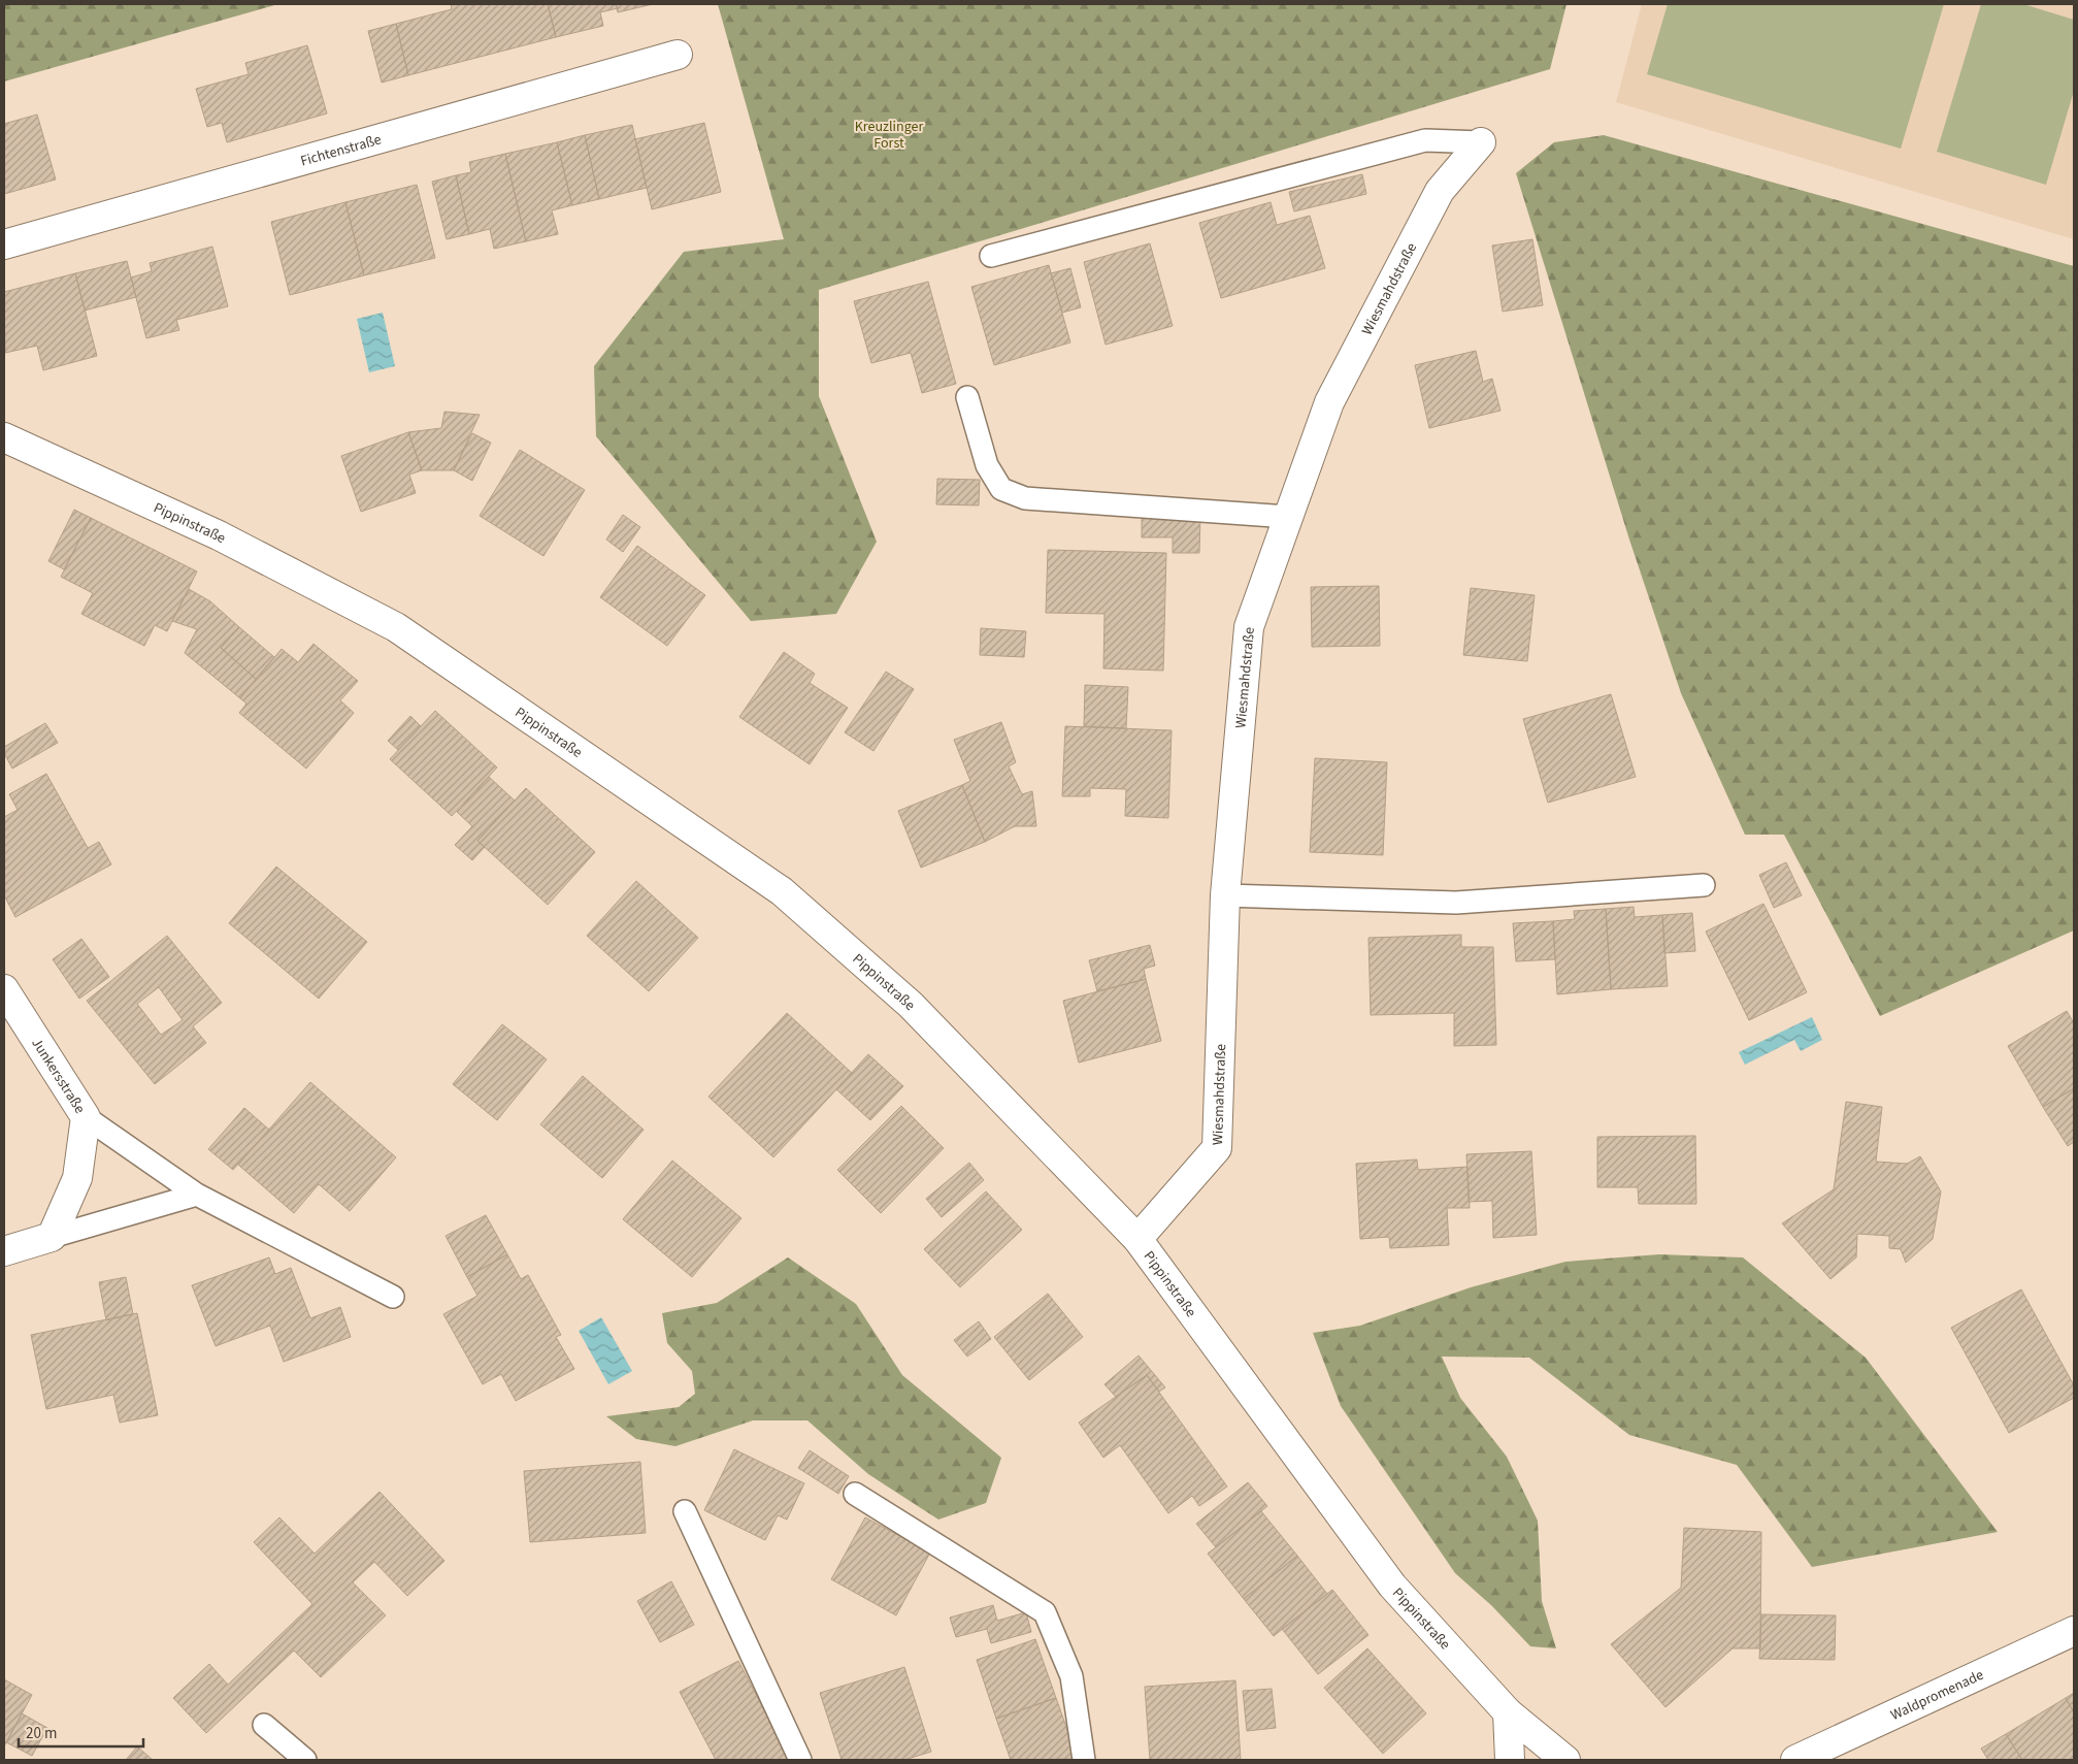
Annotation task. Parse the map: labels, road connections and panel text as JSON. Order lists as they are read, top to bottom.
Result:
{
  "streets": {
    "street": [
      "Fichtenstraße",
      "Wiesmahdstraße",
      "Pippinstraße",
      "Junkersstraße",
      "Waldpromenade"
    ]
  },
  "crossings": [
    ["Wiesmahdstraße", "Pippinstraße"]
  ],
  "parks": ["Kreuzlinger Forst"],
  "scale_bar": "20 m"
}
